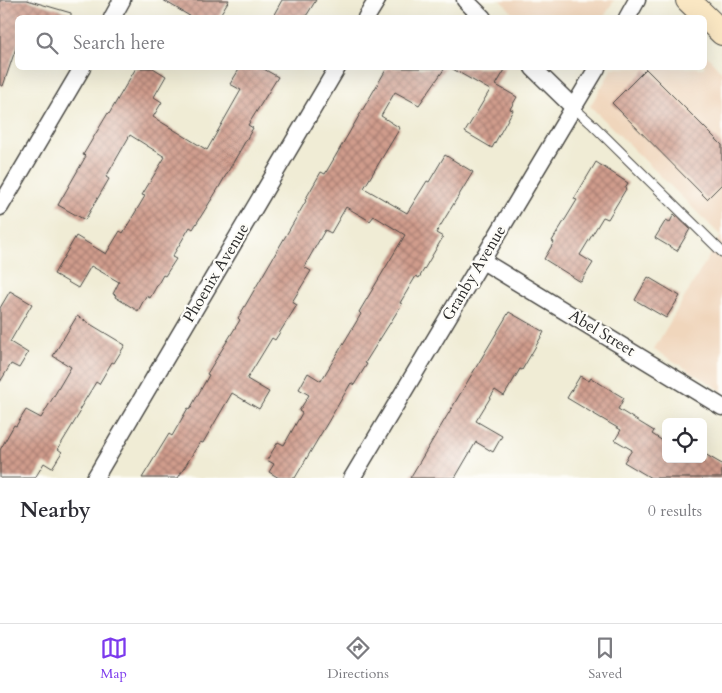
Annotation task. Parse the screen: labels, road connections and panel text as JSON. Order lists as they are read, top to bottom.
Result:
{
  "streets": {
    "street": ["Phoenix Avenue", "Granby Avenue", "Abel Street"]
  },
  "crossings": [
    ["Granby Avenue", "Abel Street"]
  ],
  "page": {
    "search": "Search here",
    "heading": ["Nearby", "0 results"],
    "nav": ["Map", "Directions", "Saved"]
  }
}
